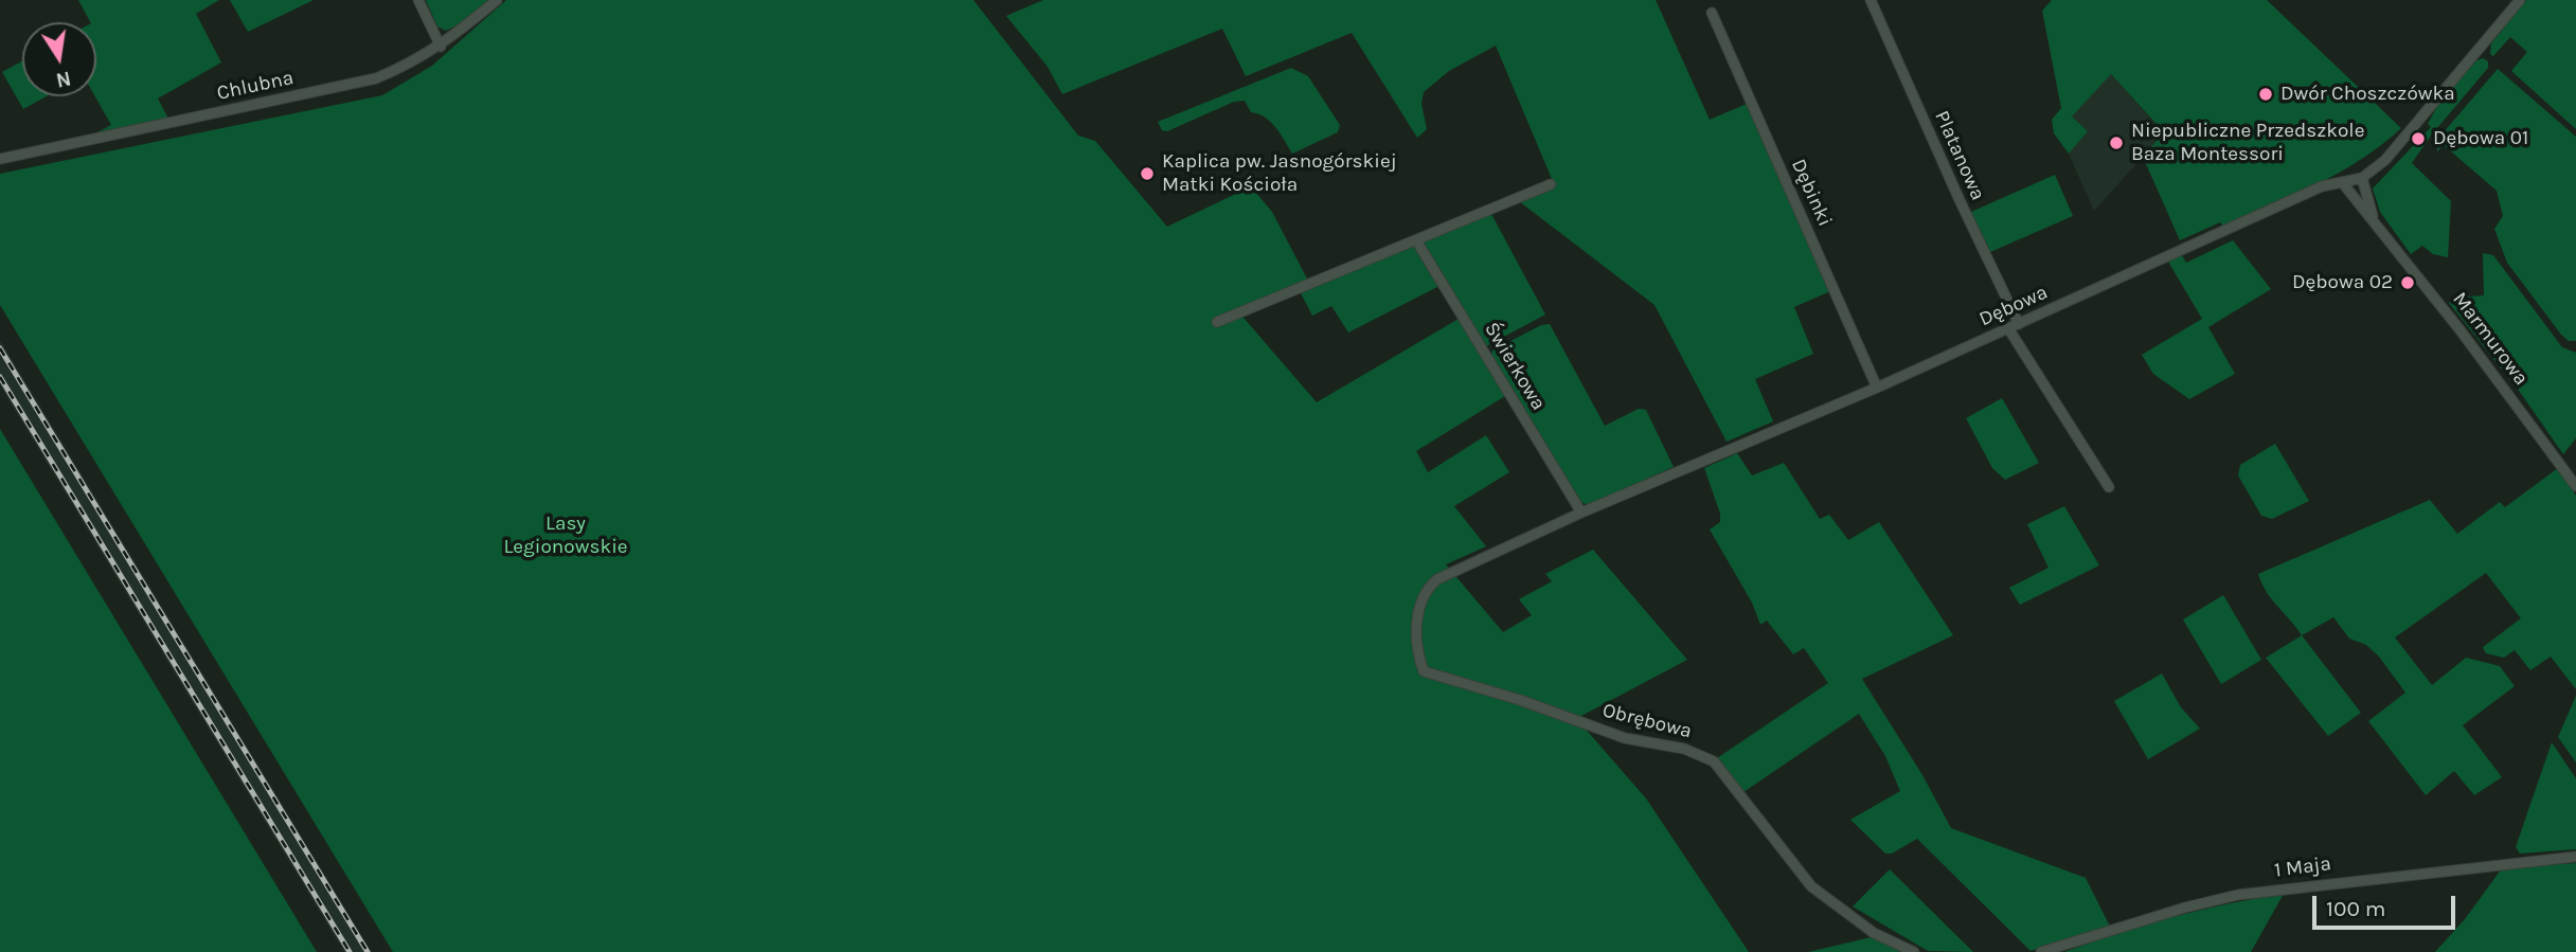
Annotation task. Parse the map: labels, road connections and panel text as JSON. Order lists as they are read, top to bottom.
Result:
{
  "streets": {
    "street": [
      "Chlubna",
      "Platanowa",
      "Dębinki",
      "Dębowa",
      "Marmurowa",
      "Świerkowa",
      "Obrębowa",
      "1 Maja"
    ]
  },
  "crossings": [
    ["Platanowa", "Dębowa"],
    ["Dębinki", "Dębowa"],
    ["Dębowa", "Marmurowa"],
    ["Dębowa", "Świerkowa"],
    ["Dębowa", "Obrębowa"]
  ],
  "parks": ["Lasy Legionowskie"],
  "places": [
    "Dwór Choszczówka",
    "Dębowa 01",
    "Niepubliczne Przedszkole Baza Montessori",
    "Kaplica pw. Jasnogórskiej Matki Kościoła",
    "Dębowa 02"
  ],
  "scale_bar": "100 m",
  "north": "bottom"
}
